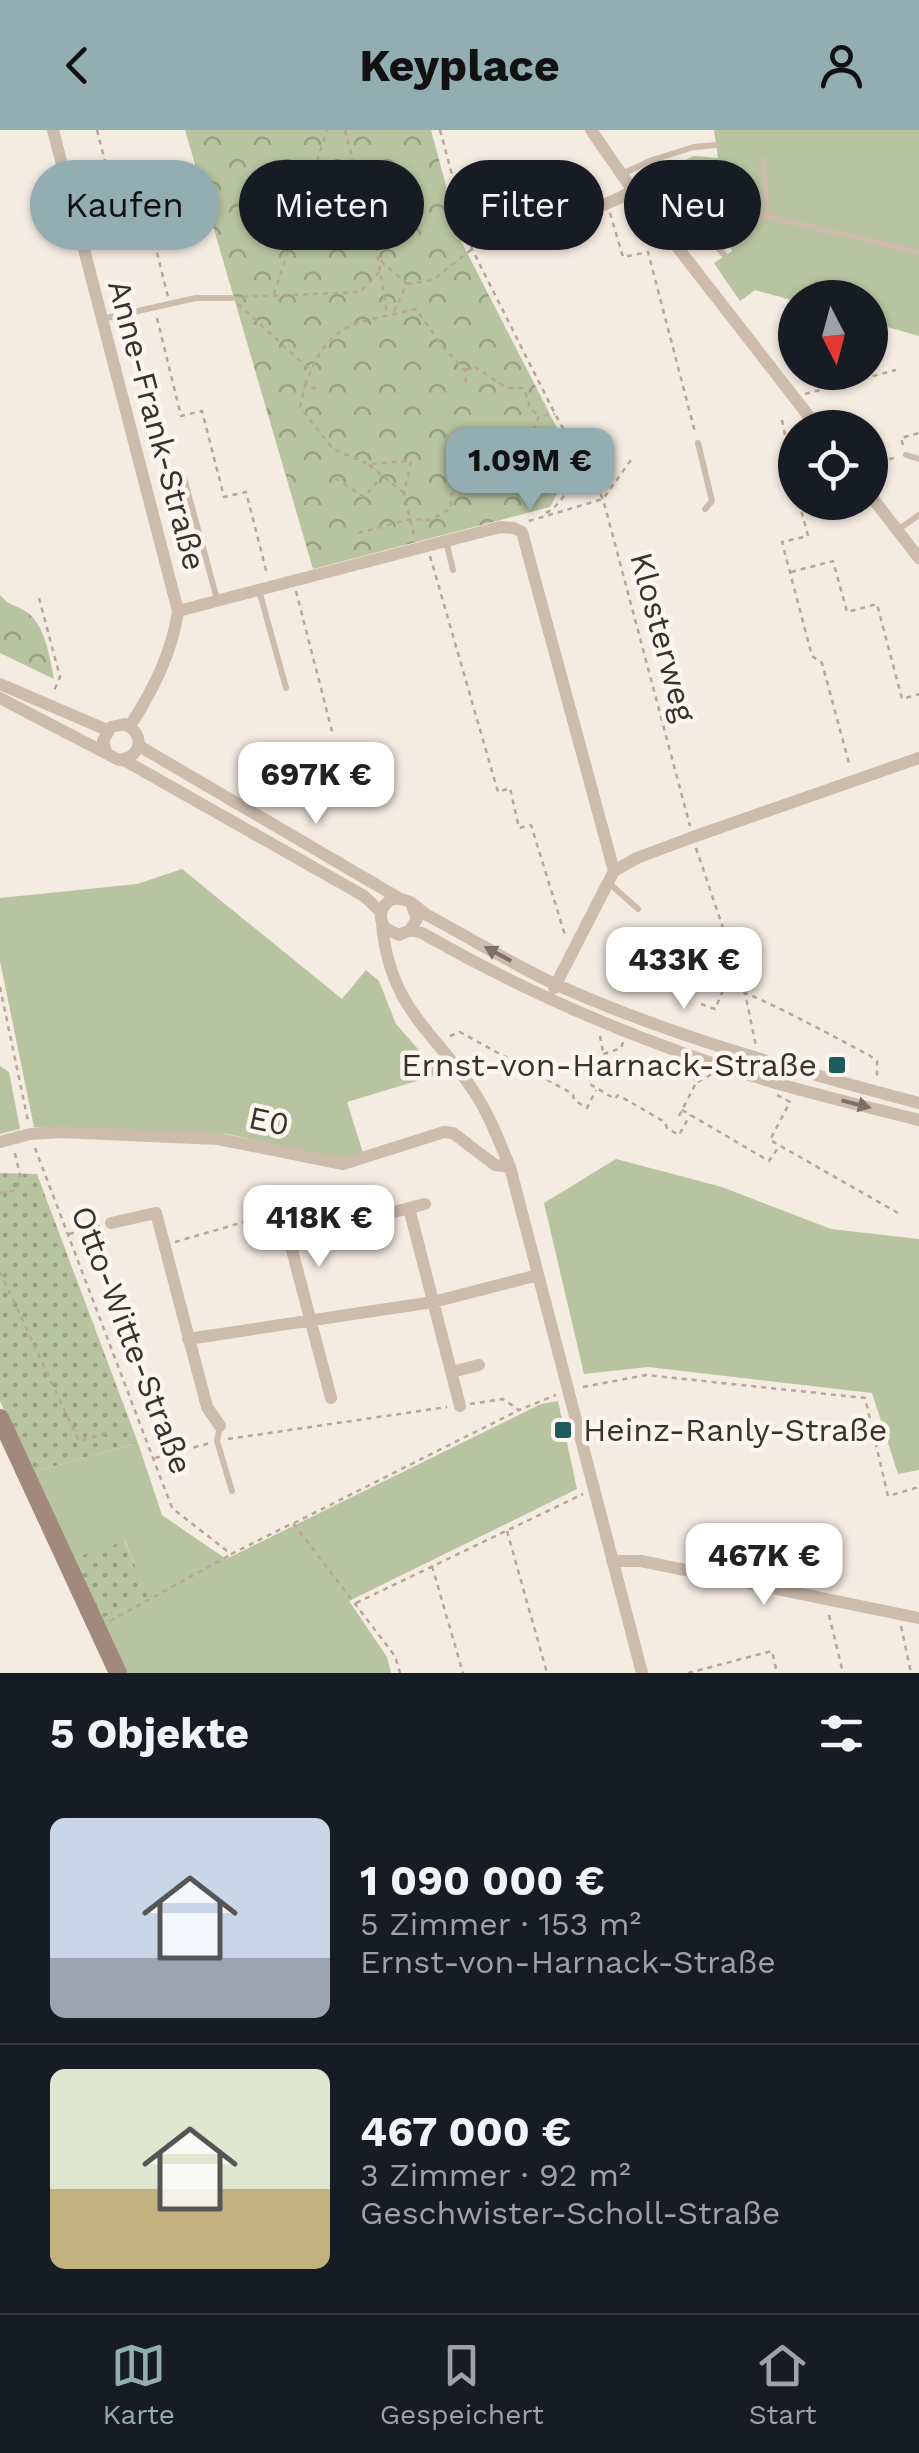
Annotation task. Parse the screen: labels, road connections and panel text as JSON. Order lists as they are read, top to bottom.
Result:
{
  "streets": {
    "street": ["Anne-Frank-Straße", "E0"],
    "path": ["Klosterweg", "Otto-Witte-Straße"]
  },
  "crossings": [
    ["E0", "Otto-Witte-Straße"]
  ],
  "places": {
    "transit": ["Ernst-von-Harnack-Straße", "Heinz-Ranly-Straße"]
  },
  "north": "bottom",
  "page": {
    "header": "Keyplace",
    "chip": [
      "Kaufen",
      "Mieten",
      "Filter",
      "Neu"
    ],
    "price": [
      "1.09M €",
      "697K €",
      "433K €",
      "418K €",
      "467K €"
    ],
    "heading": "5 Objekte",
    "list": [
      {
        "name": "1 090 000 €",
        "note": "5 Zimmer · 153 m² · Ernst-von-Harnack-Straße"
      },
      {
        "name": "467 000 €",
        "note": "3 Zimmer · 92 m² · Geschwister-Scholl-Straße"
      }
    ],
    "tabs": ["Karte", "Gespeichert", "Start"]
  }
}
